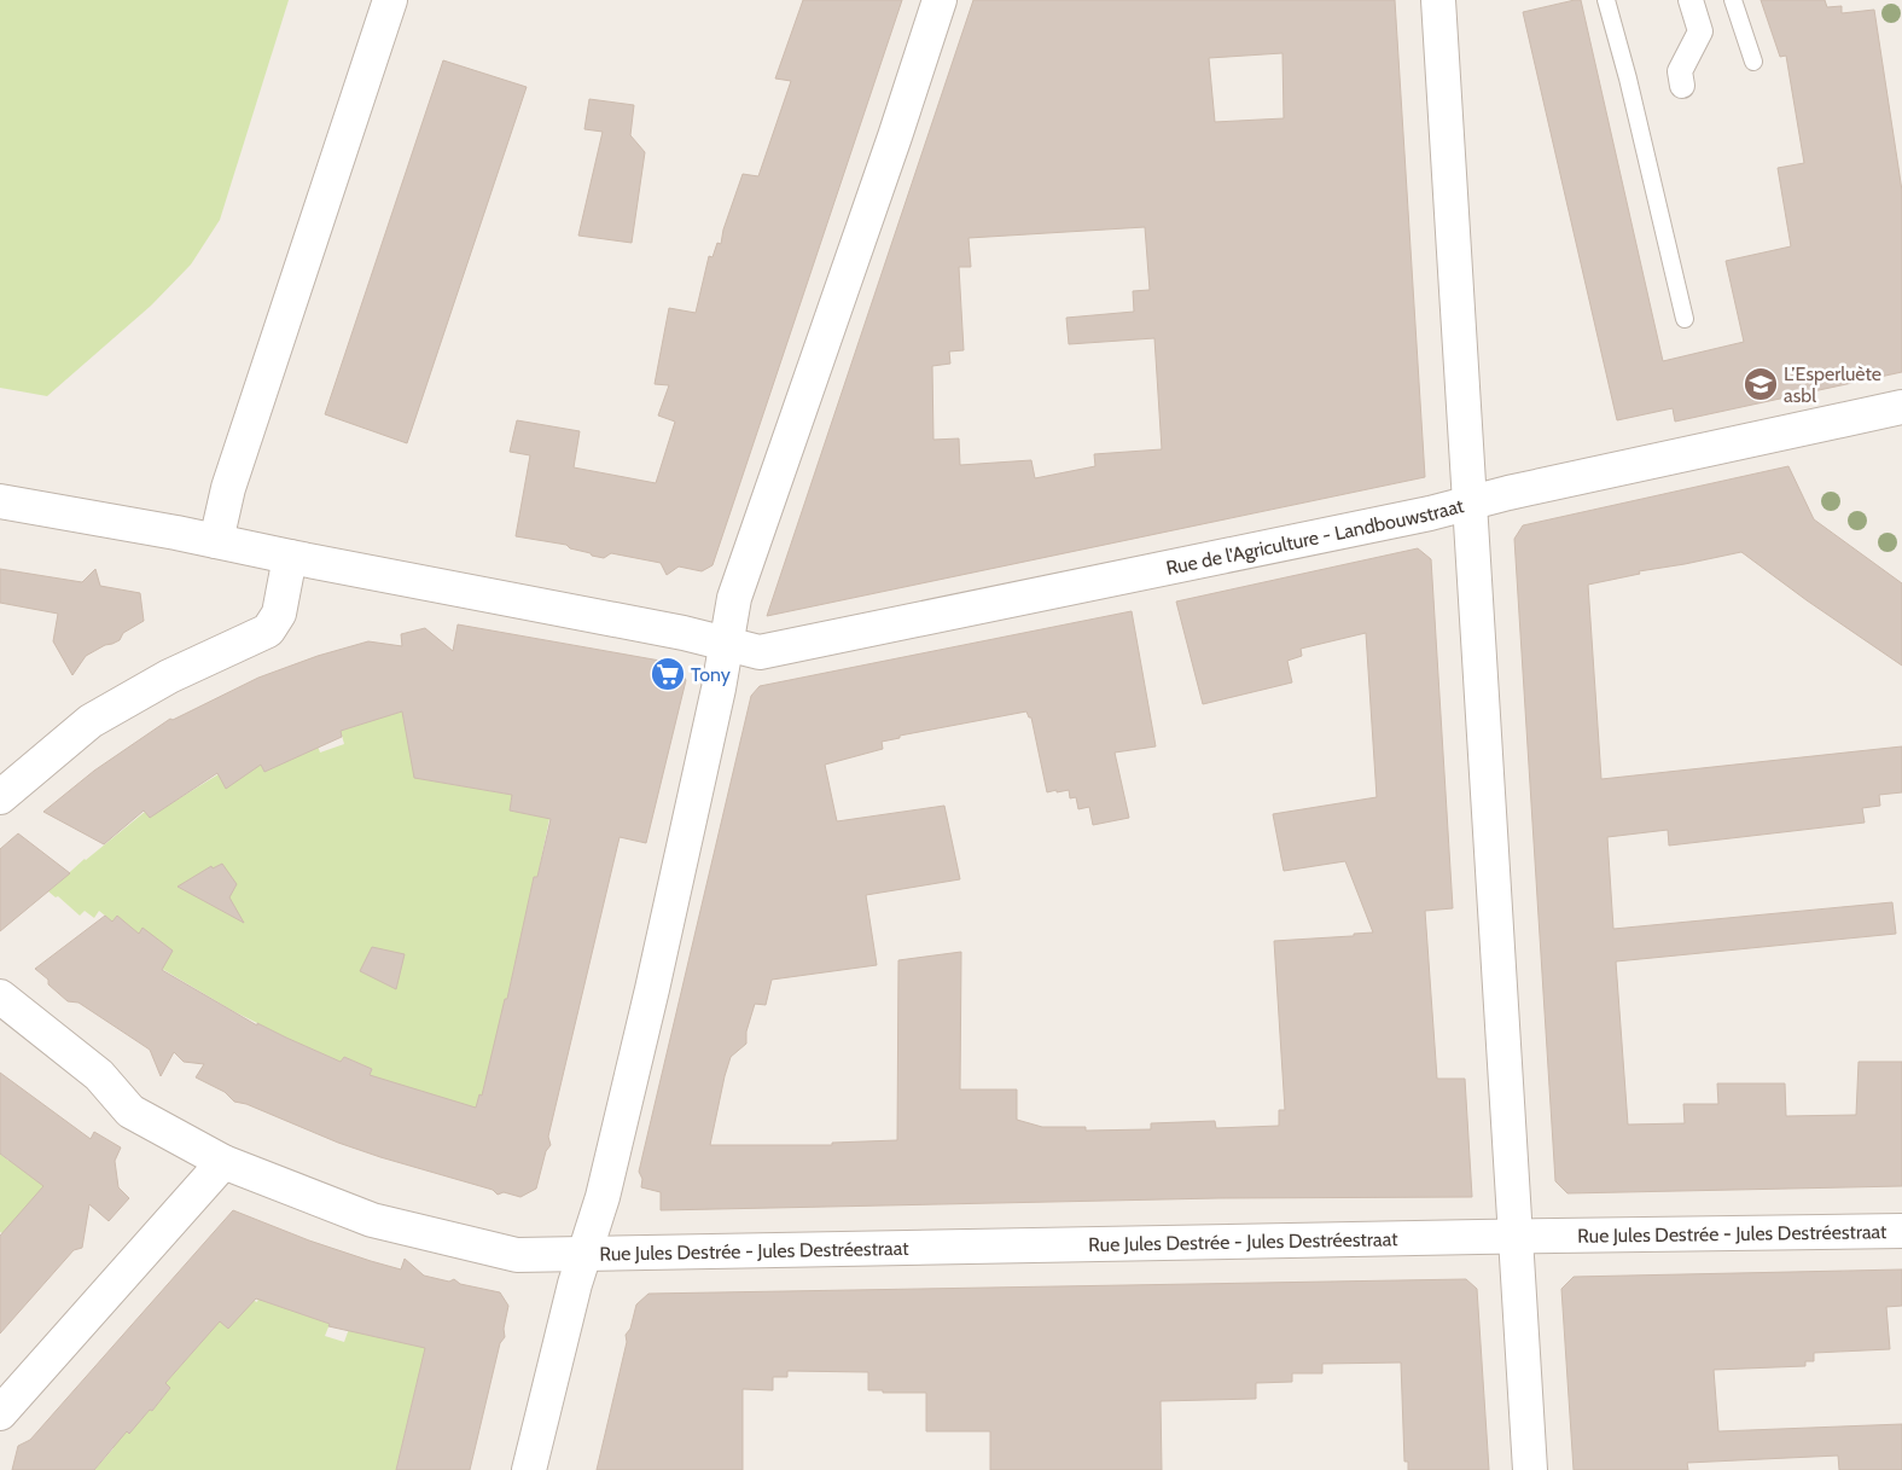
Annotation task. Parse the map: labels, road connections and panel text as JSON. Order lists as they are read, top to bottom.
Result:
{
  "streets": {
    "street": ["Rue de l'Agriculture - Landbouwstraat", "Rue Jules Destrée - Jules Destréestraat"]
  },
  "places": {
    "school or university": ["L’Esperluète asbl"],
    "supermarket": ["Tony"]
  }
}
